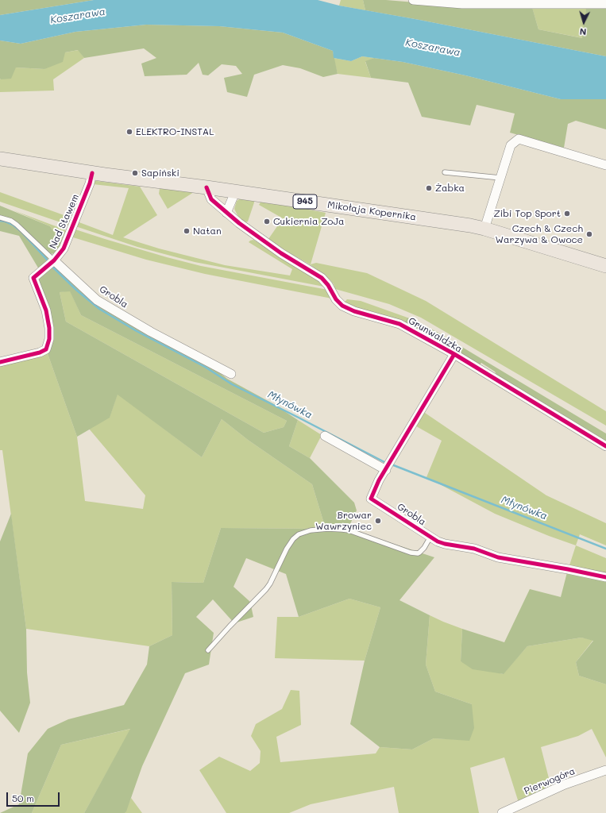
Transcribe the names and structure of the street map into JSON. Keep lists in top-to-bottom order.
{
  "streets": {
    "main road": ["945", "Mikołaja Kopernika"],
    "street": [
      "Nad Stawem",
      "Grobla",
      "Grunwaldzka",
      "Pierwogóra"
    ]
  },
  "crossings": [
    ["Mikołaja Kopernika", "Nad Stawem"],
    ["Mikołaja Kopernika", "Grunwaldzka"],
    ["Nad Stawem", "Grobla"],
    ["Grobla", "Grunwaldzka"]
  ],
  "water": ["Koszarawa", "Młynówka"],
  "places": [
    "ELEKTRO-INSTAL",
    "Sapiński",
    "Żabka",
    "Zibi Top Sport",
    "Cukiernia ZoJa",
    "Natan",
    "Czech & Czech Warzywa & Owoce",
    "Browar Wawrzyniec"
  ],
  "scale_bar": "50 m",
  "north": "bottom"
}
